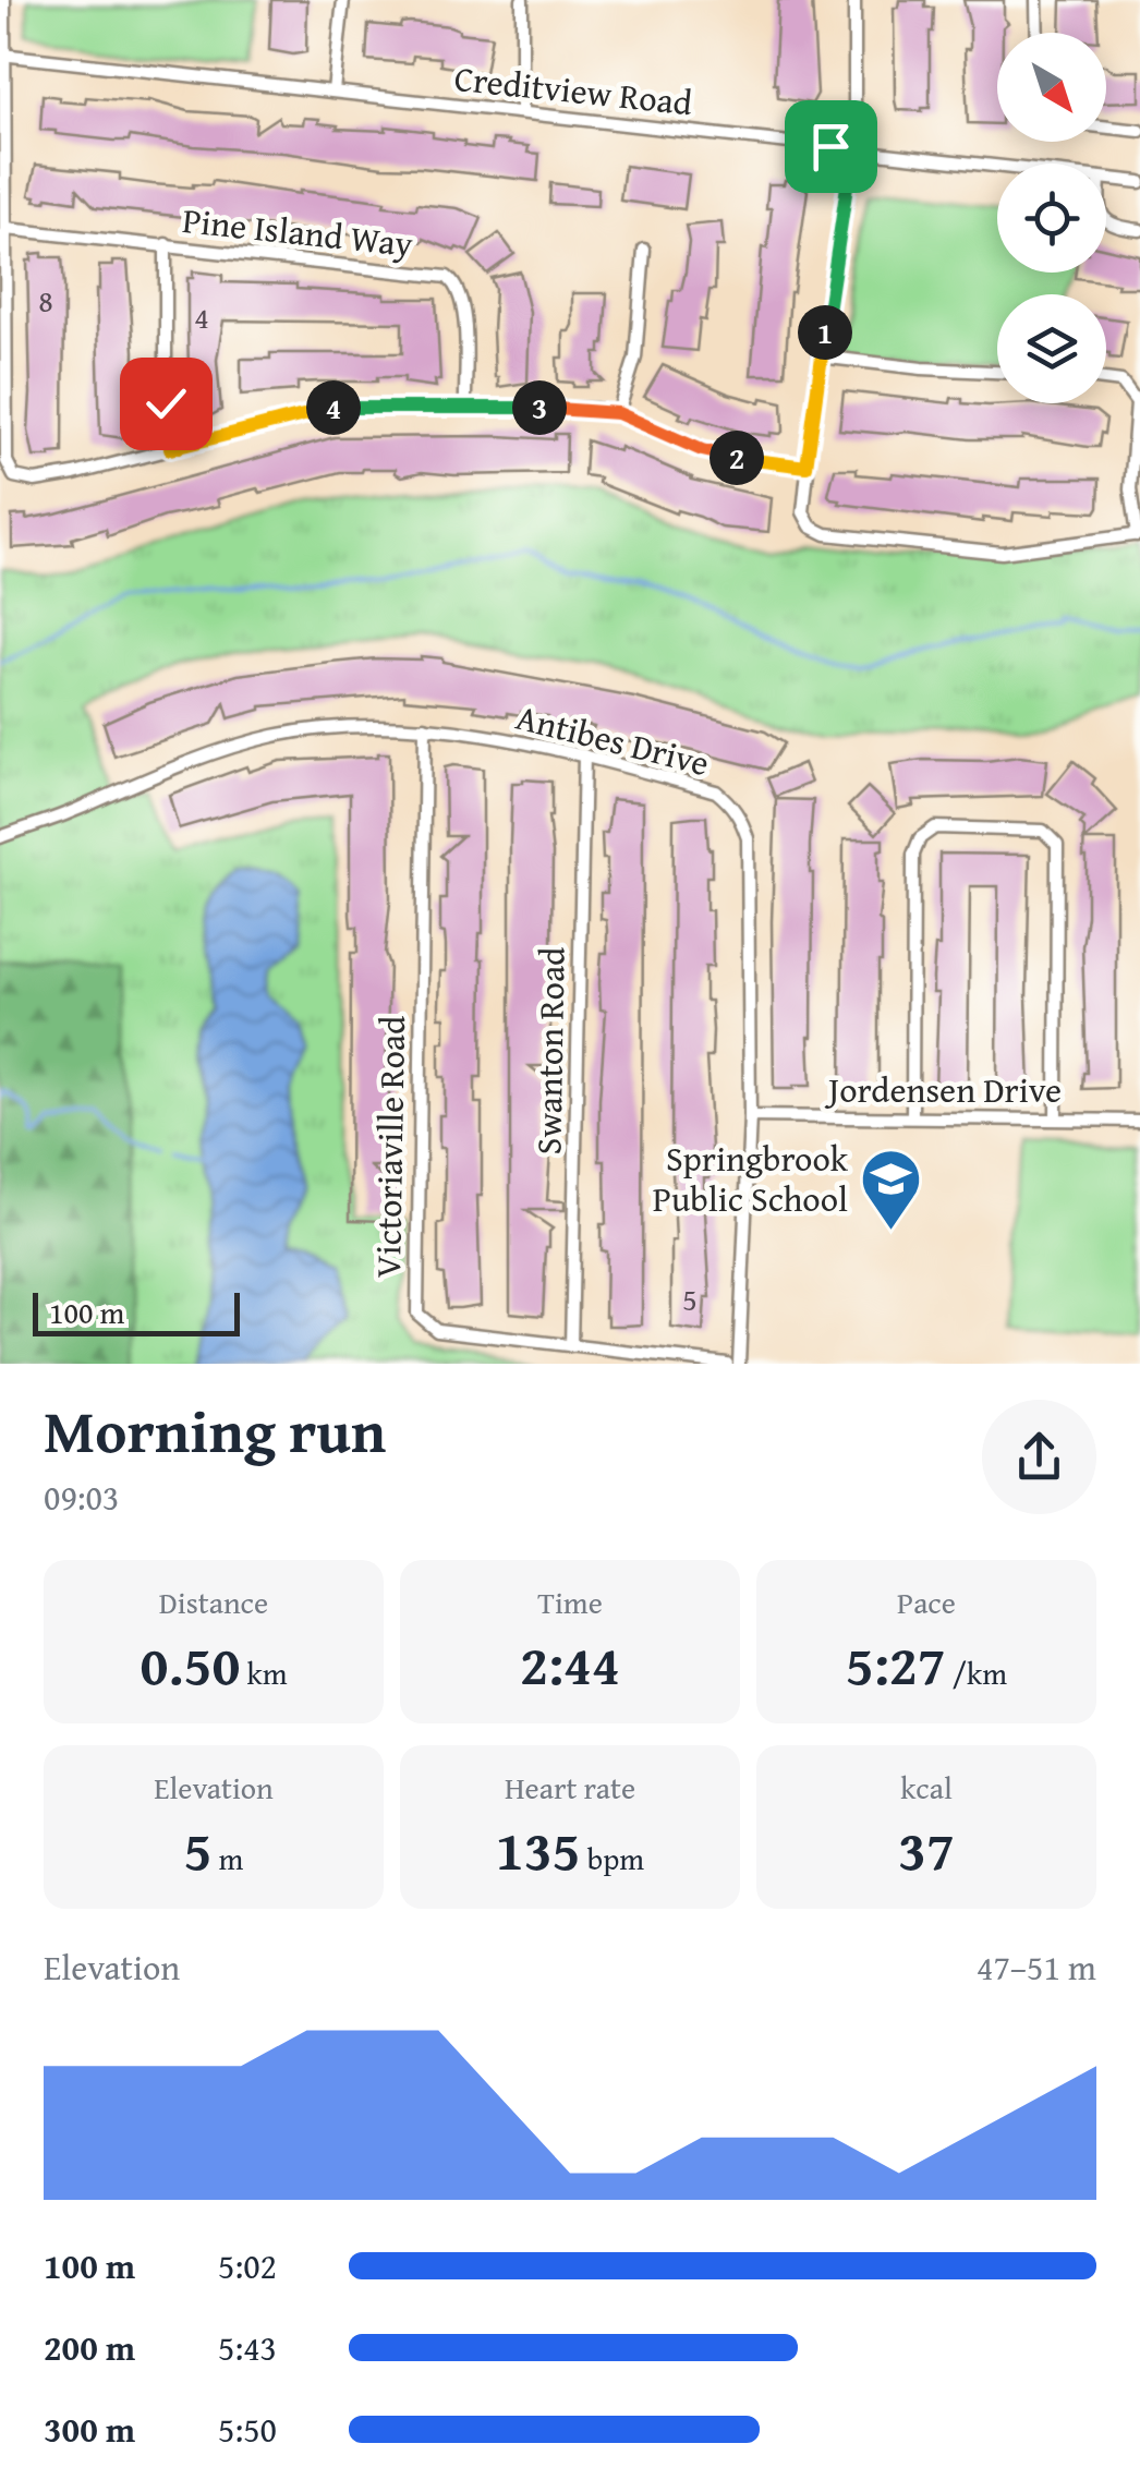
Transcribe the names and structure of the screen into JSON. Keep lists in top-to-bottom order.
{
  "streets": {
    "street": [
      "Creditview Road",
      "Pine Island Way",
      "Antibes Drive",
      "Swanton Road",
      "Jordensen Drive",
      "Victoriaville Road"
    ]
  },
  "crossings": [
    ["Antibes Drive", "Swanton Road"],
    ["Antibes Drive", "Jordensen Drive"],
    ["Antibes Drive", "Victoriaville Road"],
    ["Swanton Road", "Victoriaville Road"]
  ],
  "places": {
    "school or university": ["Springbrook Public School"]
  },
  "house_numbers": ["8", "4", "5"],
  "scale_bar": "100 m",
  "north": "bottom right",
  "page": {
    "pins": [
      "1",
      "3",
      "4",
      "2"
    ],
    "scale": "100 m",
    "heading": ["Morning run", "09:03"],
    "stats": [
      ["Distance", "0.50 km"],
      ["Time", "2:44"],
      ["Pace", "5:27 /km"],
      ["Elevation", "5 m"],
      ["Heart rate", "135 bpm"],
      ["kcal", "37"]
    ],
    "chart": ["Elevation", "47–51 m"],
    "list": [
      {
        "name": "100 m",
        "note": "5:02"
      },
      {
        "name": "200 m",
        "note": "5:43"
      },
      {
        "name": "300 m",
        "note": "5:50"
      }
    ]
  }
}
